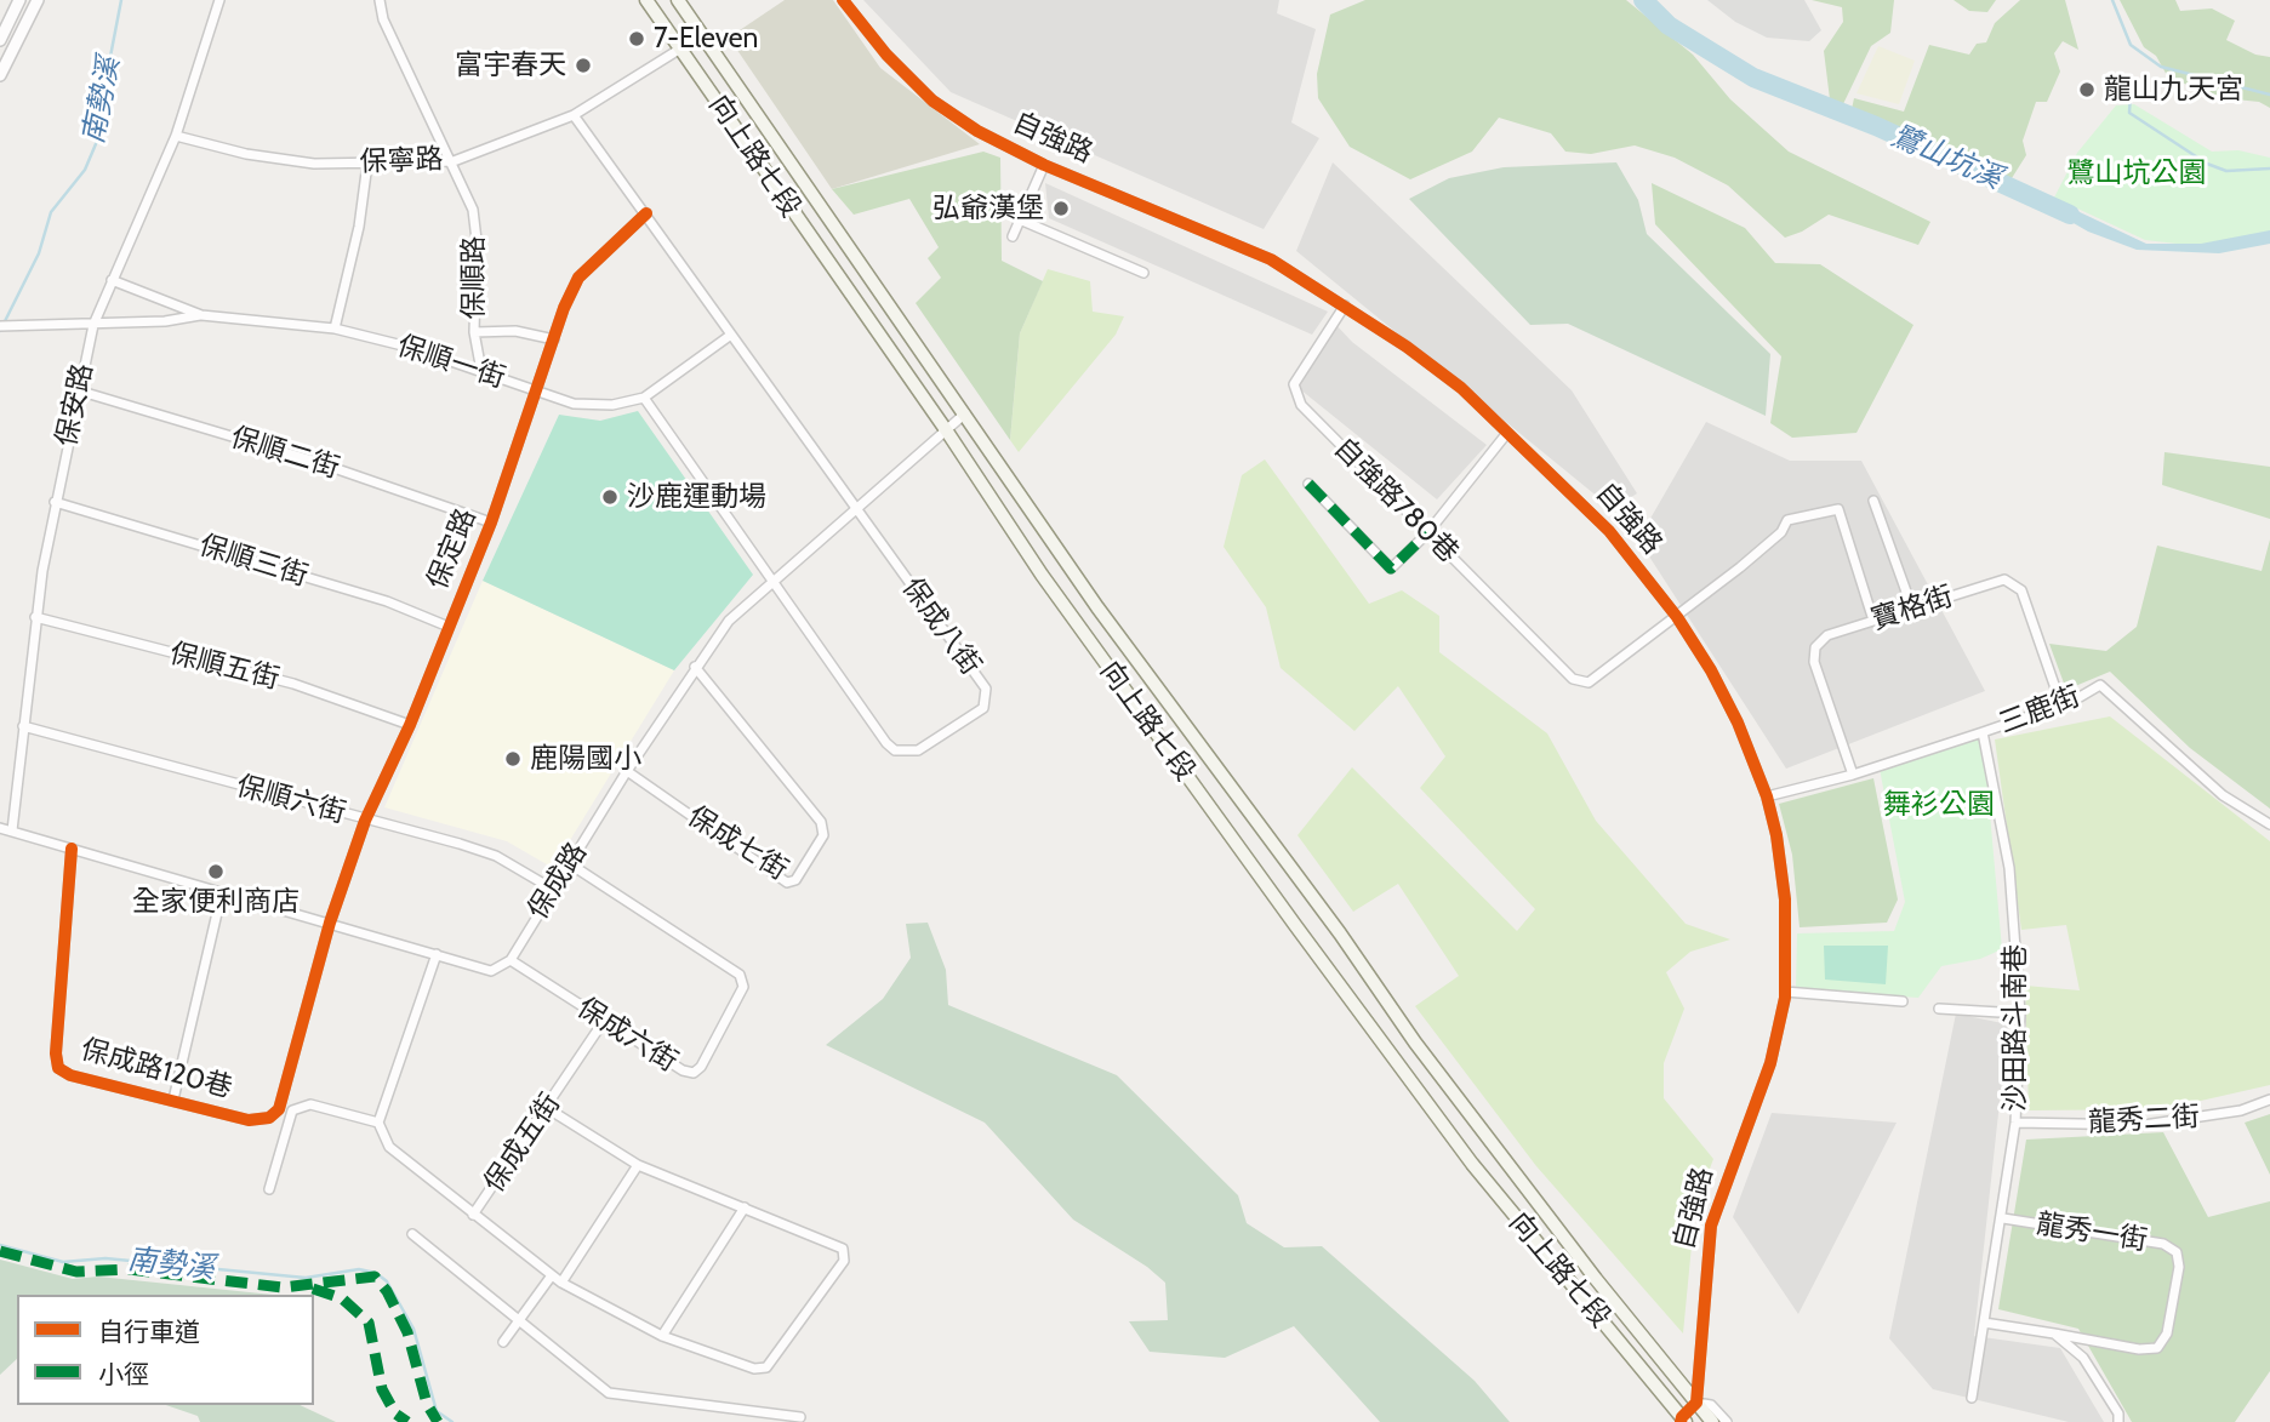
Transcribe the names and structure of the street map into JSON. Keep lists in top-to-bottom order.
{
  "streets": {
    "main road": ["向上路七段"],
    "street": [
      "自強路",
      "保寧路",
      "保順路",
      "保順一街",
      "保安路",
      "保順二街",
      "自強路780巷",
      "保定路",
      "保順三街",
      "寶格街",
      "保成八街",
      "保順五街",
      "三鹿街",
      "保順六街",
      "保成七街",
      "保成路",
      "沙田路斗南巷",
      "保成六街",
      "保成路120巷",
      "龍秀二街",
      "保成五街",
      "龍秀一街"
    ]
  },
  "crossings": [
    ["自強路", "向上路七段"],
    ["自強路", "自強路780巷"],
    ["自強路", "三鹿街"],
    ["向上路七段", "保寧路"],
    ["向上路七段", "保成路"],
    ["保寧路", "保順路"],
    ["保寧路", "保安路"],
    ["保寧路", "保成八街"],
    ["保順路", "保順一街"],
    ["保順一街", "保安路"],
    ["保順一街", "保定路"],
    ["保順一街", "保成八街"],
    ["保安路", "保順二街"],
    ["保安路", "保順三街"],
    ["保安路", "保順五街"],
    ["保安路", "保順六街"],
    ["保順二街", "保定路"],
    ["保定路", "保順三街"],
    ["保定路", "保成八街"],
    ["保定路", "保順五街"],
    ["保定路", "保順六街"],
    ["保定路", "保成路120巷"],
    ["寶格街", "三鹿街"],
    ["保成八街", "保成路"],
    ["三鹿街", "沙田路斗南巷"],
    ["保順六街", "保成路"],
    ["保成七街", "保成路"],
    ["保成路", "保成六街"],
    ["沙田路斗南巷", "龍秀二街"],
    ["沙田路斗南巷", "龍秀一街"],
    ["保成六街", "保成五街"]
  ],
  "water": ["南勢溪", "鷺山坑溪"],
  "parks": ["鷺山坑公園", "舞衫公園"],
  "places": [
    "7-Eleven",
    "富宇春天",
    "龍山九天宮",
    "弘爺漢堡",
    "沙鹿運動場",
    "鹿陽國小",
    "全家便利商店"
  ],
  "legend": ["自行車道", "小徑"]
}
